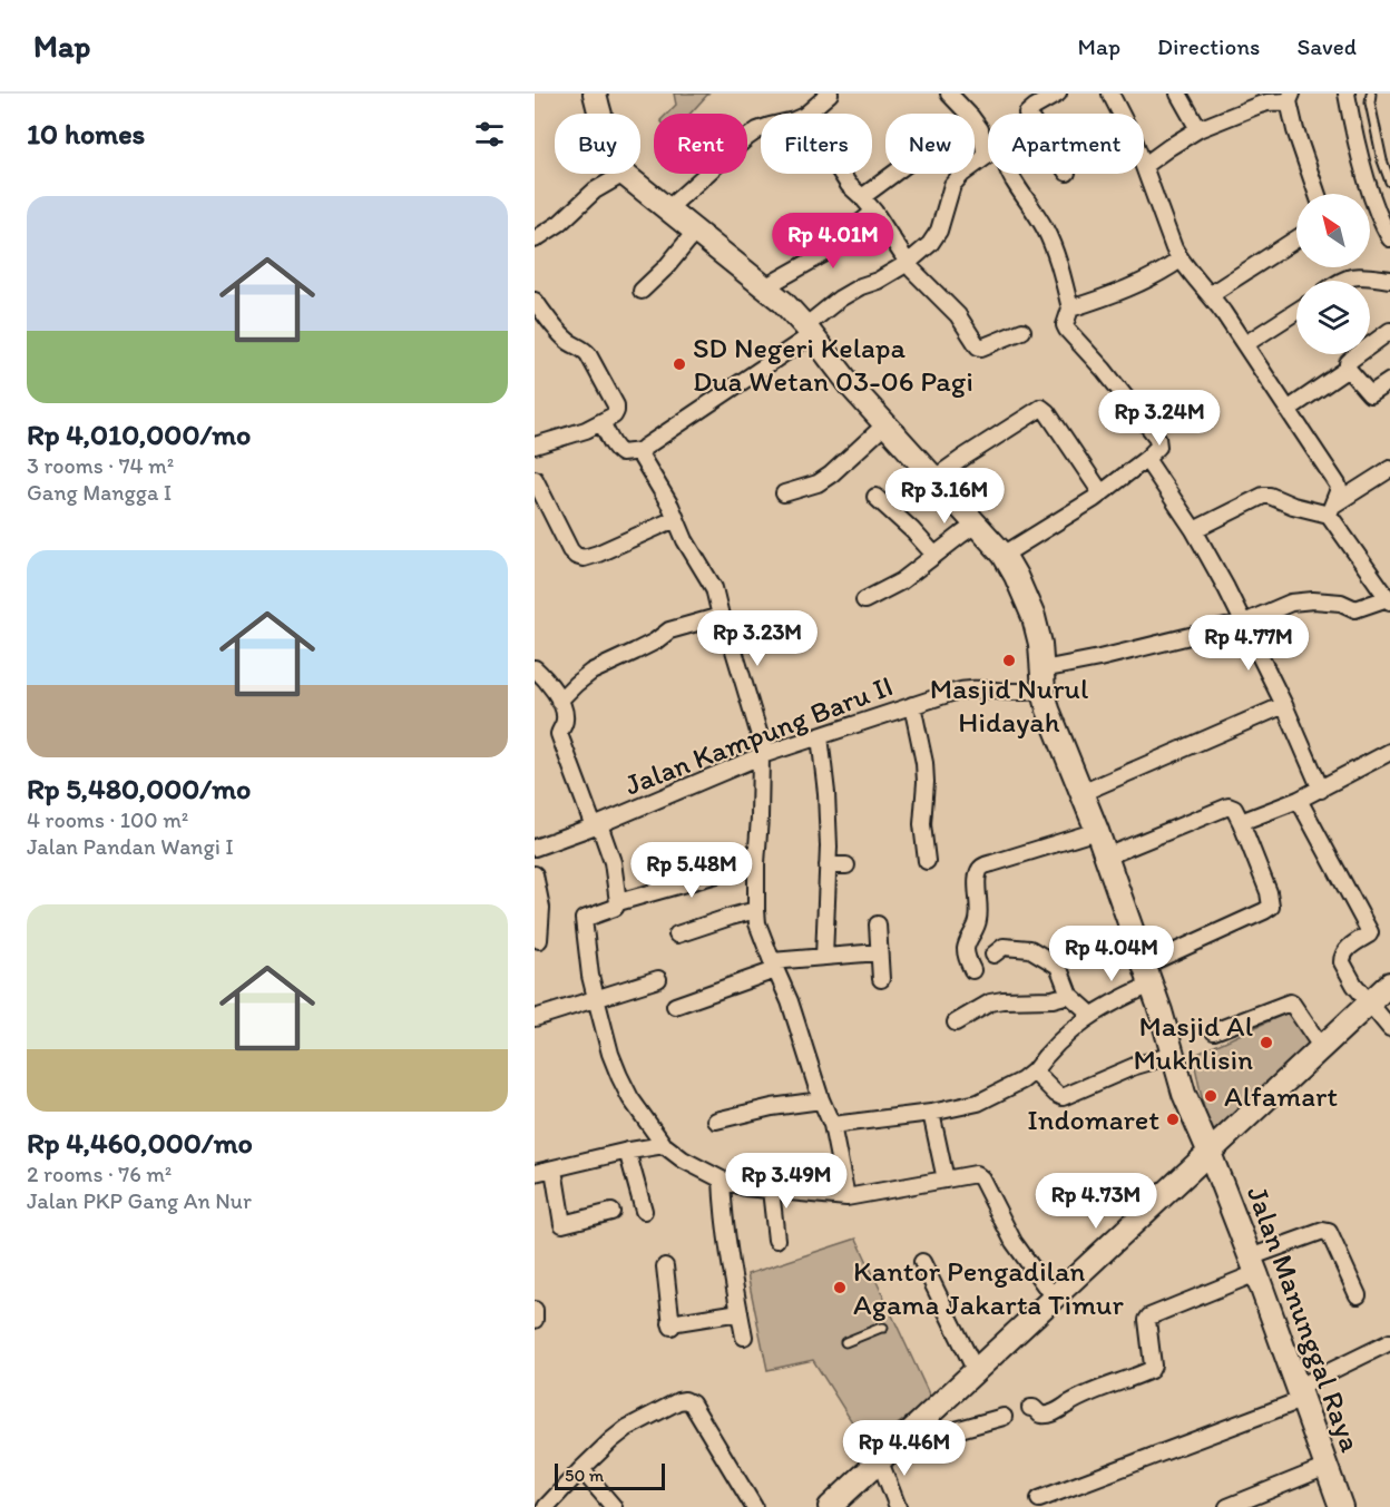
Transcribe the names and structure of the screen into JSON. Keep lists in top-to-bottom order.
{
  "streets": {
    "street": ["Jalan Kampung Baru II", "Jalan Manunggal Raya"]
  },
  "crossings": [
    ["Jalan Kampung Baru II", "Jalan Manunggal Raya"]
  ],
  "places": [
    "SD Negeri Kelapa Dua Wetan 03-06 Pagi",
    "Masjid Nurul Hidayah",
    "Masjid Al Mukhlisin",
    "Alfamart",
    "Indomaret",
    "Kantor Pengadilan Agama Jakarta Timur"
  ],
  "scale_bar": "50 m",
  "north": "top left",
  "page": {
    "header": "Map",
    "nav": ["Map", "Directions", "Saved"],
    "heading": "10 homes",
    "chip": [
      "Buy",
      "Rent",
      "Filters",
      "New",
      "Apartment"
    ],
    "list": [
      {
        "name": "Rp 4,010,000/mo",
        "note": "3 rooms · 74 m² · Gang Mangga I"
      },
      {
        "name": "Rp 5,480,000/mo",
        "note": "4 rooms · 100 m² · Jalan Pandan Wangi I"
      },
      {
        "name": "Rp 4,460,000/mo",
        "note": "2 rooms · 76 m² · Jalan PKP Gang An Nur"
      }
    ],
    "price": [
      "Rp 4.01M",
      "Rp 3.24M",
      "Rp 3.16M",
      "Rp 3.23M",
      "Rp 4.77M",
      "Rp 5.48M",
      "Rp 4.04M",
      "Rp 3.49M",
      "Rp 4.73M",
      "Rp 4.46M"
    ],
    "scale": "50 m"
  }
}
